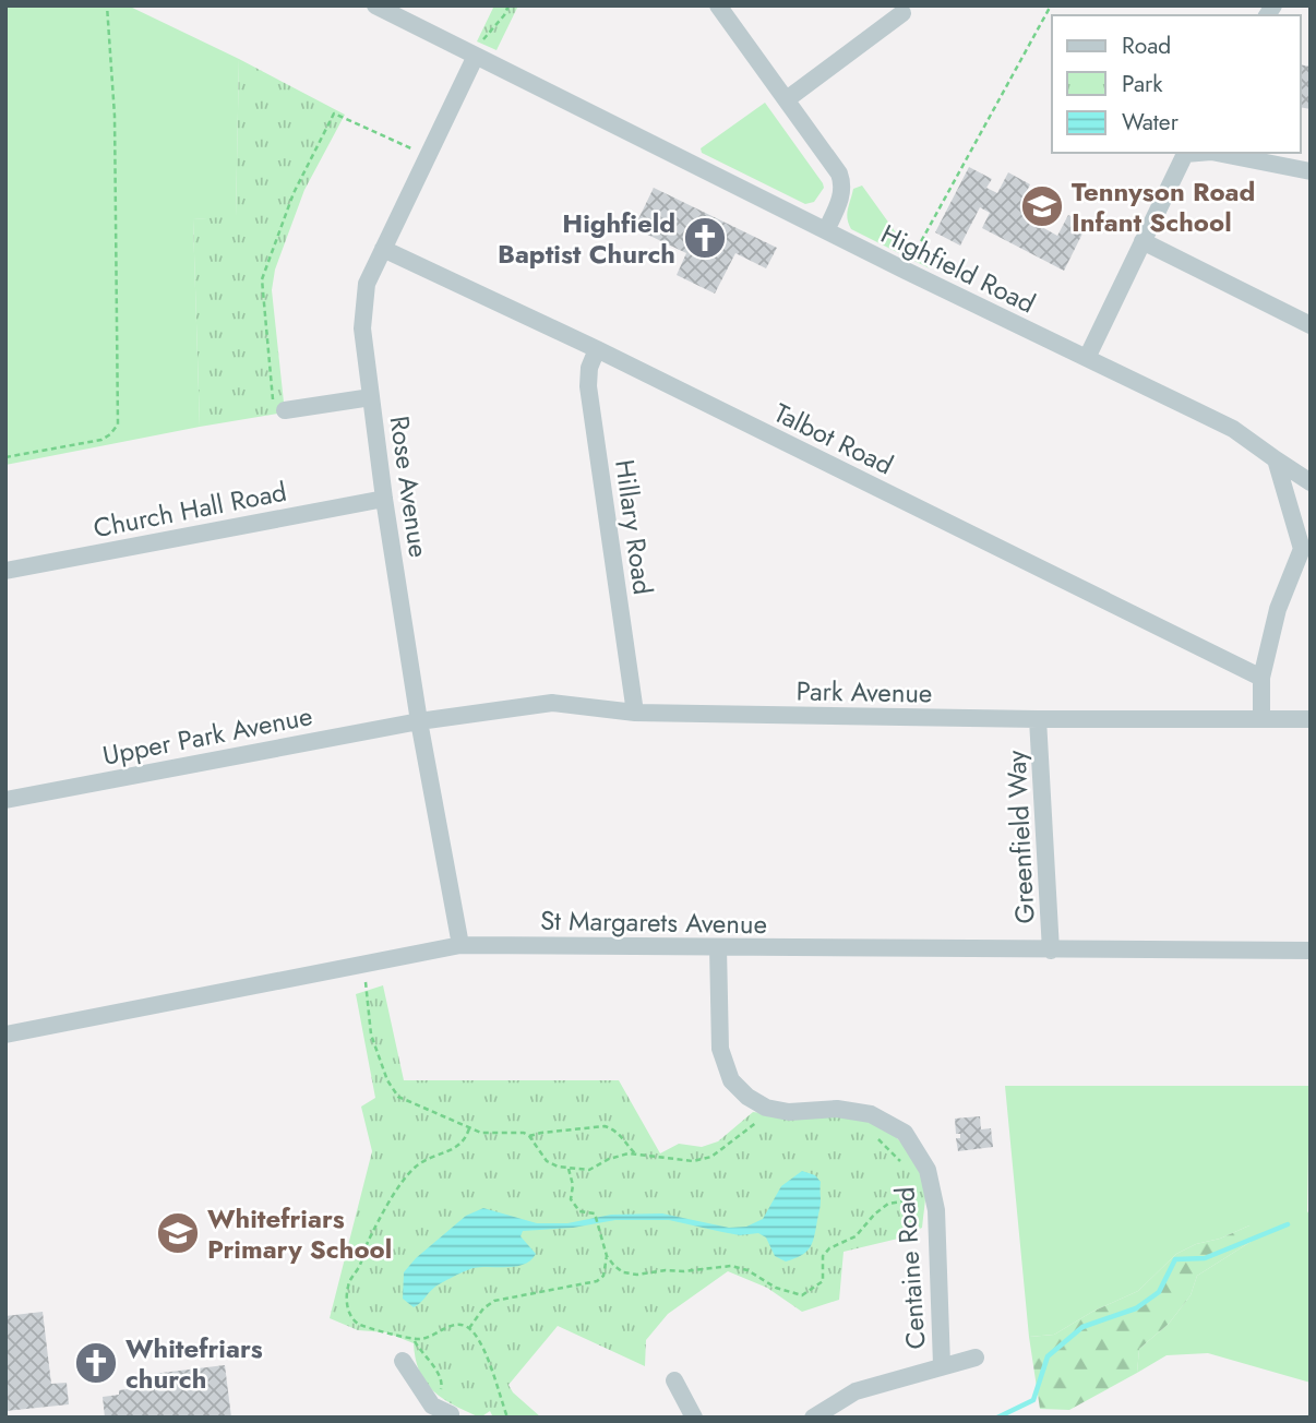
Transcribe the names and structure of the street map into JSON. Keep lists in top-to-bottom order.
{
  "streets": {
    "street": [
      "Highfield Road",
      "Talbot Road",
      "Rose Avenue",
      "Church Hall Road",
      "Hillary Road",
      "Park Avenue",
      "Upper Park Avenue",
      "Greenfield Way",
      "St Margarets Avenue",
      "Centaine Road"
    ]
  },
  "crossings": [
    ["Highfield Road", "Rose Avenue"],
    ["Talbot Road", "Rose Avenue"],
    ["Talbot Road", "Hillary Road"],
    ["Rose Avenue", "Church Hall Road"],
    ["Rose Avenue", "Park Avenue"],
    ["Rose Avenue", "Upper Park Avenue"],
    ["Rose Avenue", "St Margarets Avenue"],
    ["Hillary Road", "Park Avenue"],
    ["Park Avenue", "Upper Park Avenue"],
    ["Park Avenue", "Greenfield Way"],
    ["Greenfield Way", "St Margarets Avenue"]
  ],
  "places": {
    "school or university": ["Tennyson Road Infant School", "Whitefriars Primary School"],
    "church": ["Highfield Baptist Church", "Whitefriars church"]
  },
  "legend": ["Road", "Park", "Water"]
}
